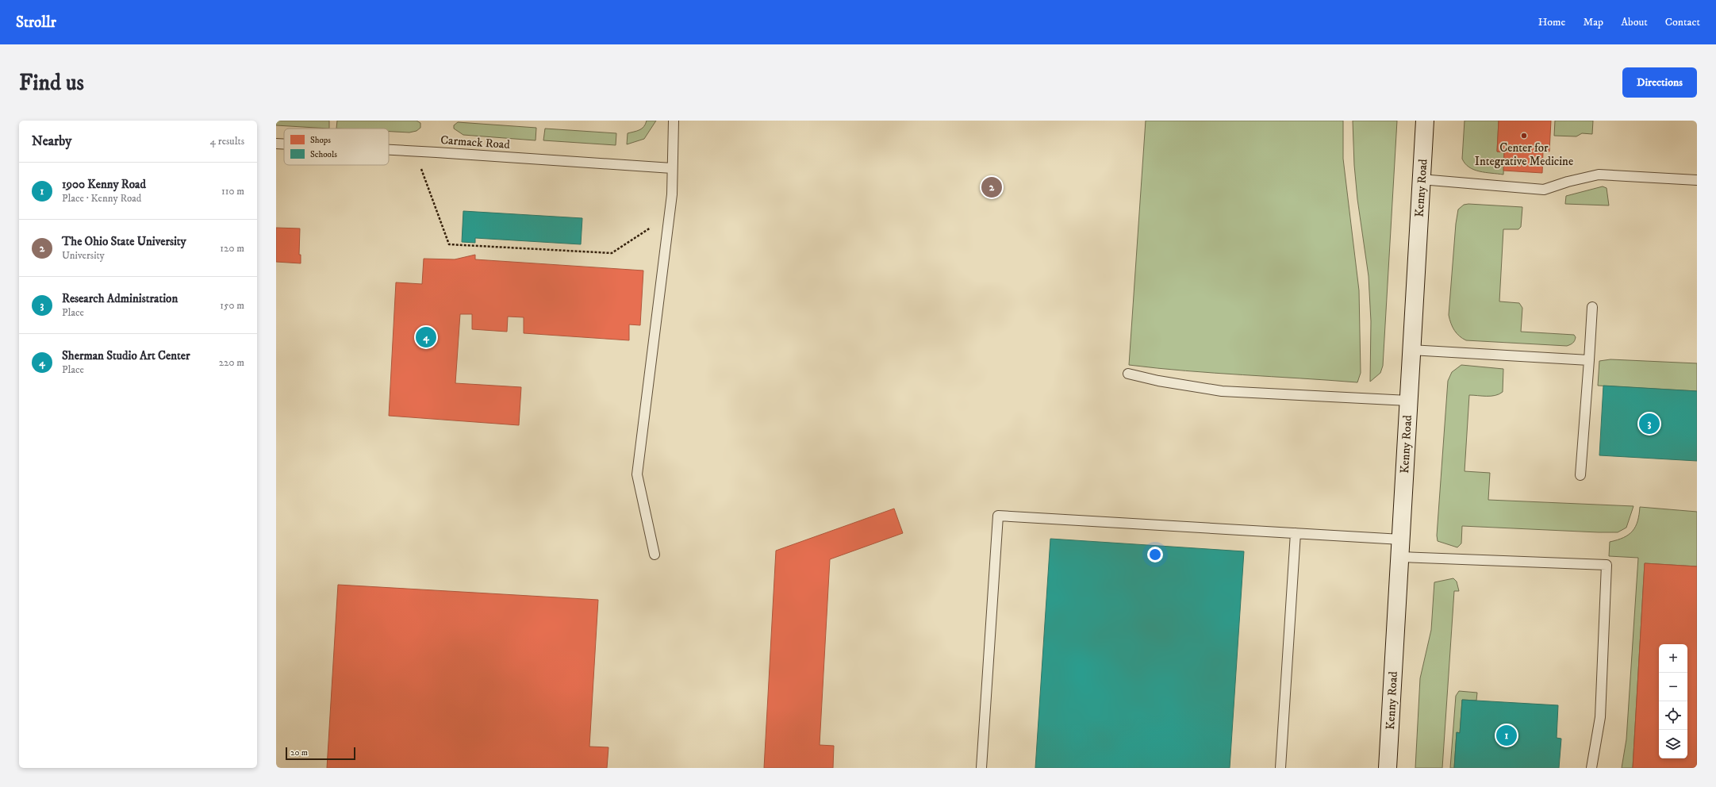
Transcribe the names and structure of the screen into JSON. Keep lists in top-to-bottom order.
{
  "streets": {
    "street": ["Kenny Road"],
    "lane": ["Carmack Road"]
  },
  "places": ["Center for Integrative Medicine"],
  "legend": ["Shops", "Schools"],
  "scale_bar": "20 m",
  "page": {
    "header": "Strollr",
    "nav": [
      "Home",
      "Map",
      "About",
      "Contact"
    ],
    "buttons": "Directions",
    "title": "Find us",
    "heading": ["Nearby", "4 results"],
    "list": [
      {
        "mark": "1",
        "name": "1900 Kenny Road",
        "note": "Place · Kenny Road",
        "value": "110 m"
      },
      {
        "mark": "2",
        "name": "The Ohio State University",
        "note": "University",
        "value": "120 m"
      },
      {
        "mark": "3",
        "name": "Research Administration",
        "note": "Place",
        "value": "150 m"
      },
      {
        "mark": "4",
        "name": "Sherman Studio Art Center",
        "note": "Place",
        "value": "220 m"
      }
    ],
    "pins": [
      "2",
      "4",
      "3",
      "1"
    ],
    "map_buttons": ["+", "−"],
    "scale": "20 m"
  }
}
